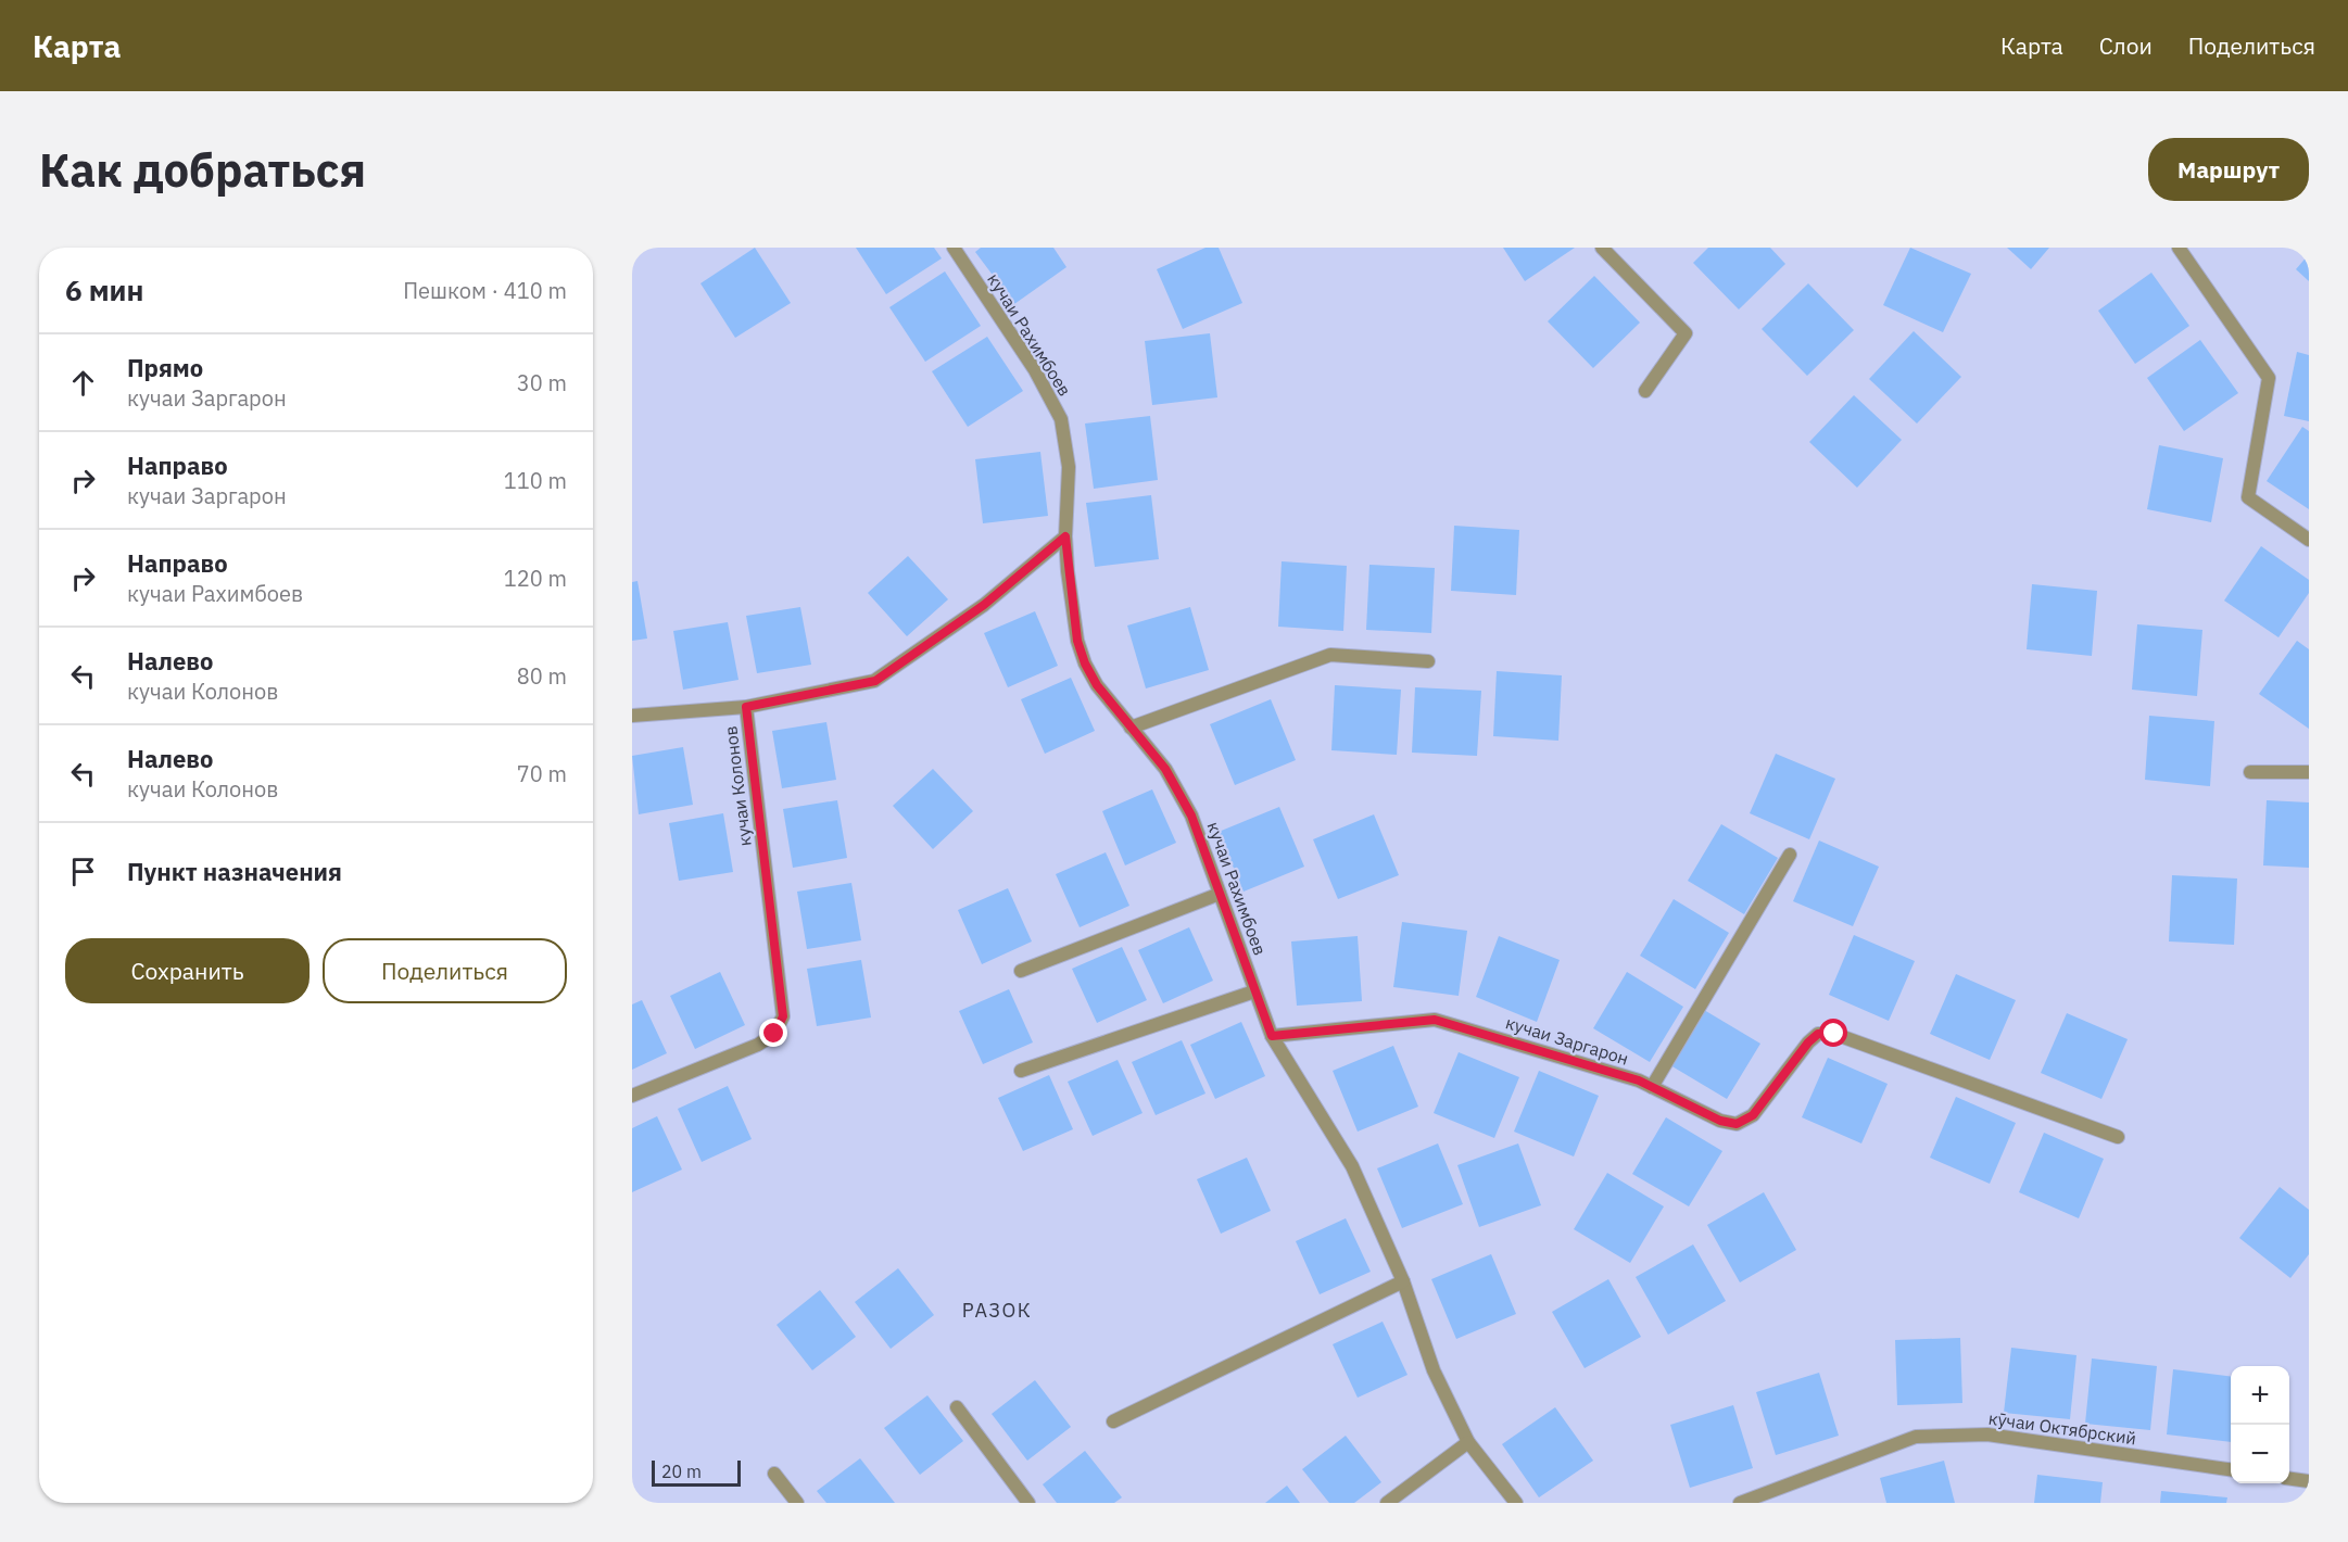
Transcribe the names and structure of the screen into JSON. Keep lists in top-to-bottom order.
{
  "streets": {
    "street": [
      "кучаи Рахимбоев",
      "кучаи Колонов",
      "кучаи Заргарон",
      "кӯчаи Октябрский"
    ]
  },
  "crossings": [
    ["кучаи Рахимбоев", "кучаи Колонов"],
    ["кучаи Рахимбоев", "кучаи Заргарон"]
  ],
  "districts": ["РАЗОК"],
  "scale_bar": "20 m",
  "page": {
    "header": "Карта",
    "nav": ["Карта", "Слои", "Поделиться"],
    "buttons": [
      "Маршрут",
      ["Сохранить", "Поделиться"]
    ],
    "title": "Как добраться",
    "heading": ["6 мин", "Пешком · 410 m"],
    "list": [
      ["Прямо", "кучаи Заргарон", "30 m"],
      ["Направо", "кучаи Заргарон", "110 m"],
      ["Направо", "кучаи Рахимбоев", "120 m"],
      ["Налево", "кучаи Колонов", "80 m"],
      ["Налево", "кучаи Колонов", "70 m"],
      "Пункт назначения"
    ],
    "map_buttons": ["+", "−"],
    "scale": "20 m"
  }
}
